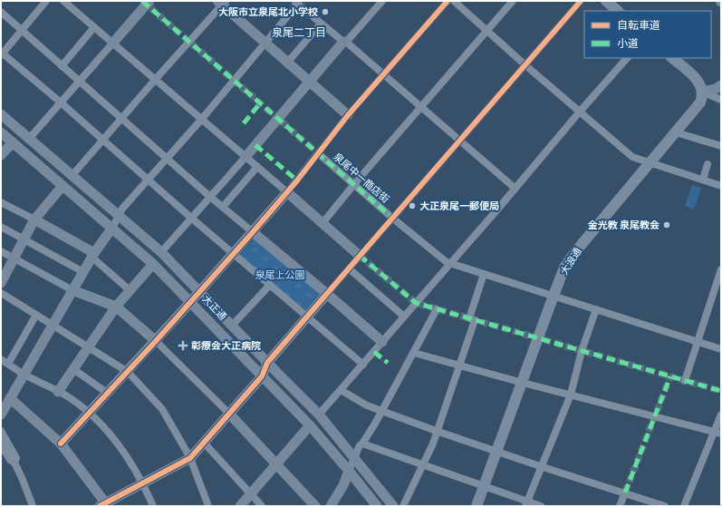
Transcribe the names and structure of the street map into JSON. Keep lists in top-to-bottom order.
{
  "streets": {
    "main road": ["大浪通"],
    "street": ["泉尾中一商店街", "大正通"]
  },
  "crossings": [
    ["泉尾中一商店街", "大浪通"]
  ],
  "districts": ["泉尾二丁目"],
  "parks": ["泉尾上公園"],
  "places": {
    "other": ["大阪市立泉尾北小学校", "大正泉尾一郵便局", "金光教 泉尾教会"],
    "health": ["彰療会大正病院"]
  },
  "legend": ["自転車道", "小道"]
}
